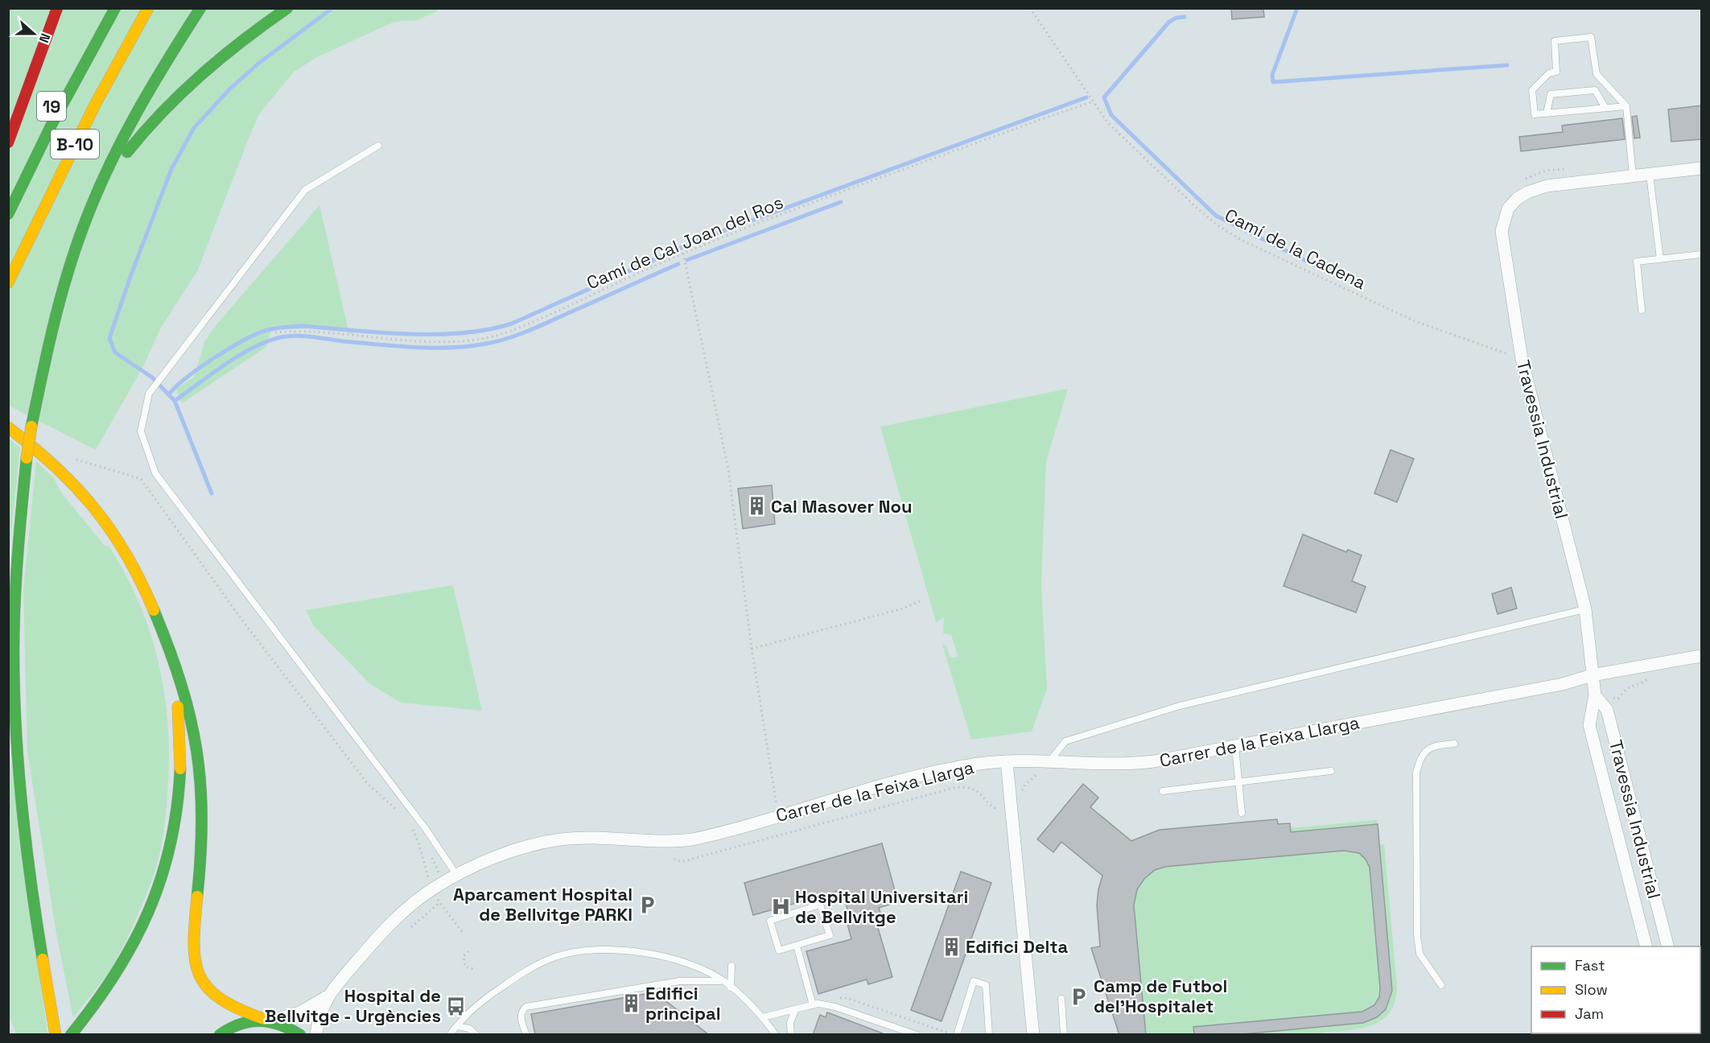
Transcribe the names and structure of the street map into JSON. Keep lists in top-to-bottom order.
{
  "streets": {
    "main road": ["19", "B-10"],
    "street": ["Travessia Industrial", "Carrer de la Feixa Llarga"],
    "path": ["Camí de Cal Joan del Ros", "Camí de la Cadena"]
  },
  "crossings": [
    ["Camí de Cal Joan del Ros", "Camí de la Cadena"],
    ["Camí de la Cadena", "Travessia Industrial"],
    ["Travessia Industrial", "Carrer de la Feixa Llarga"]
  ],
  "places": {
    "building": ["Cal Masover Nou", "Edifici Delta", "Edifici principal"],
    "parking": ["Aparcament Hospital de Bellvitge PARKI", "Camp de Futbol del'Hospitalet"],
    "hospital": ["Hospital Universitari de Bellvitge"],
    "bus stop": ["Hospital de Bellvitge - Urgències"]
  },
  "legend": ["Fast", "Slow", "Jam"],
  "north": "right"
}
